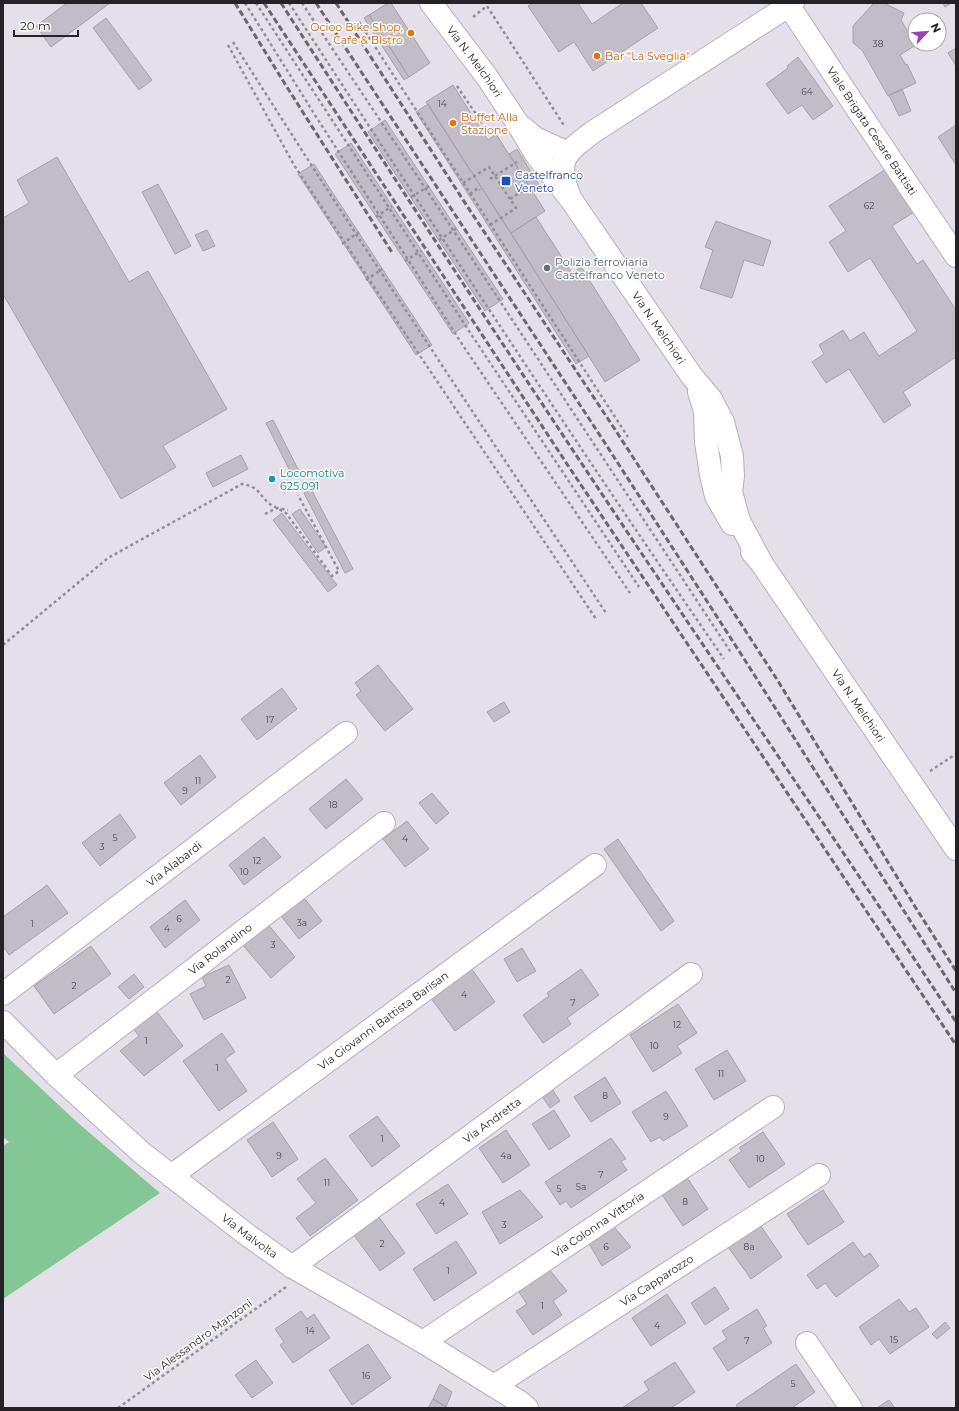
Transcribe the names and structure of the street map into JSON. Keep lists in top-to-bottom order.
{
  "streets": {
    "street": [
      "Via N. Melchiori",
      "Viale Brigata Cesare Battisti",
      "Via Alabardi",
      "Via Rolandino",
      "Via Giovanni Battista Barisan",
      "Via Andretta",
      "Via Colonna Vittoria",
      "Via Malvolta",
      "Via Capparozzo"
    ],
    "path": ["Via Alessandro Manzoni"]
  },
  "crossings": [
    ["Via N. Melchiori", "Viale Brigata Cesare Battisti"],
    ["Via Rolandino", "Via Malvolta"],
    ["Via Giovanni Battista Barisan", "Via Malvolta"],
    ["Via Andretta", "Via Malvolta"],
    ["Via Andretta", "Via Alessandro Manzoni"],
    ["Via Colonna Vittoria", "Via Malvolta"],
    ["Via Malvolta", "Via Capparozzo"],
    ["Via Malvolta", "Via Alessandro Manzoni"]
  ],
  "places": {
    "other": [
      "Ocioo Bike Shop, Cafe & Bistro",
      "Bar \"La Sveglia\"",
      "Buffet Alla Stazione",
      "Polizia ferroviaria Castelfranco Veneto",
      "Locomotiva 625.091"
    ],
    "transit": ["Castelfranco Veneto"]
  },
  "house_numbers": [
    "38",
    "64",
    "14",
    "62",
    "17",
    "11",
    "9",
    "18",
    "5",
    "4",
    "3",
    "12",
    "10",
    "6",
    "3a",
    "1",
    "4",
    "3",
    "2",
    "2",
    "4",
    "7",
    "12",
    "1",
    "10",
    "1",
    "11",
    "8",
    "9",
    "1",
    "9",
    "4a",
    "10",
    "7",
    "11",
    "5a",
    "5",
    "8",
    "4",
    "3",
    "2",
    "6",
    "8a",
    "1",
    "1",
    "4",
    "14",
    "15",
    "7",
    "16",
    "5"
  ],
  "scale_bar": "20 m",
  "north": "top right"
}
